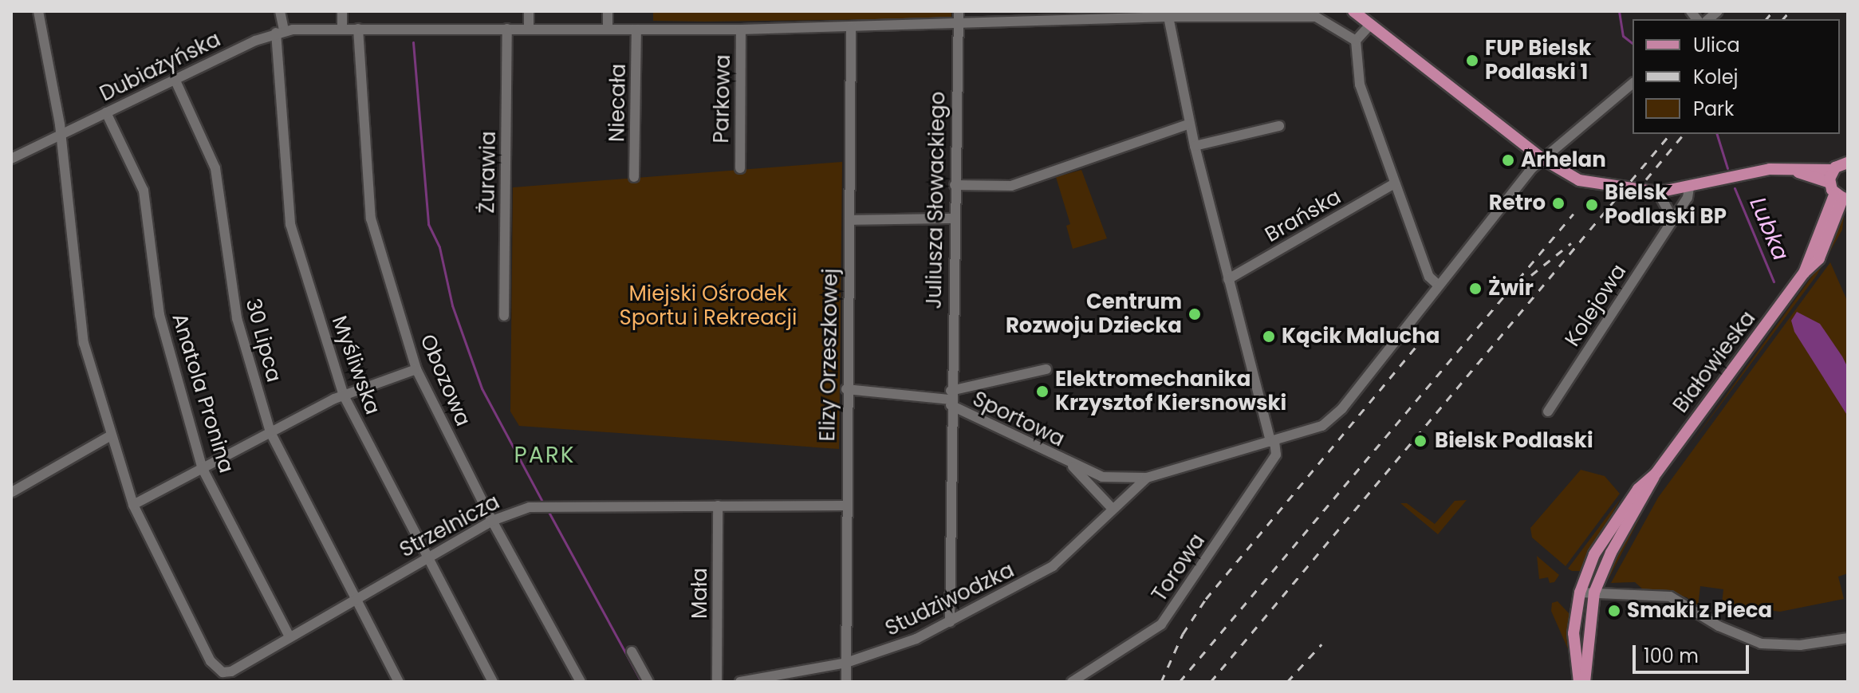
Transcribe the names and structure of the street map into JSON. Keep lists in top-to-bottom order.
{
  "streets": {
    "main road": ["Białowieska"],
    "street": [
      "Dubiażyńska",
      "Parkowa",
      "Niecała",
      "Żurawia",
      "Juliusza Słowackiego",
      "Brańska",
      "Kolejowa",
      "30 Lipca",
      "Elizy Orzeszkowej",
      "Myśliwska",
      "Obozowa",
      "Anatola Pronina",
      "Sportowa",
      "Strzelnicza",
      "Torowa",
      "Mała",
      "Studziwodzka"
    ]
  },
  "crossings": [
    ["Dubiażyńska", "Parkowa"],
    ["Dubiażyńska", "Niecała"],
    ["Dubiażyńska", "Żurawia"],
    ["Dubiażyńska", "Juliusza Słowackiego"],
    ["Dubiażyńska", "30 Lipca"],
    ["Dubiażyńska", "Elizy Orzeszkowej"],
    ["Dubiażyńska", "Myśliwska"],
    ["Dubiażyńska", "Obozowa"],
    ["Dubiażyńska", "Anatola Pronina"],
    ["Juliusza Słowackiego", "Sportowa"],
    ["Juliusza Słowackiego", "Studziwodzka"],
    ["30 Lipca", "Strzelnicza"],
    ["Elizy Orzeszkowej", "Sportowa"],
    ["Elizy Orzeszkowej", "Strzelnicza"],
    ["Elizy Orzeszkowej", "Studziwodzka"],
    ["Myśliwska", "Strzelnicza"],
    ["Obozowa", "Strzelnicza"],
    ["Anatola Pronina", "Strzelnicza"],
    ["Sportowa", "Torowa"],
    ["Sportowa", "Studziwodzka"],
    ["Strzelnicza", "Mała"]
  ],
  "districts": ["PARK"],
  "water": ["Lubka"],
  "parks": ["Miejski Ośrodek Sportu i Rekreacji"],
  "places": [
    "FUP Bielsk Podlaski 1",
    "Arhelan",
    "Retro",
    "Bielsk Podlaski BP",
    "Żwir",
    "Centrum Rozwoju Dziecka",
    "Kącik Malucha",
    "Elektromechanika Krzysztof Kiersnowski",
    "Bielsk Podlaski",
    "Smaki z Pieca"
  ],
  "legend": ["Ulica", "Kolej", "Park"],
  "scale_bar": "100 m"
}
